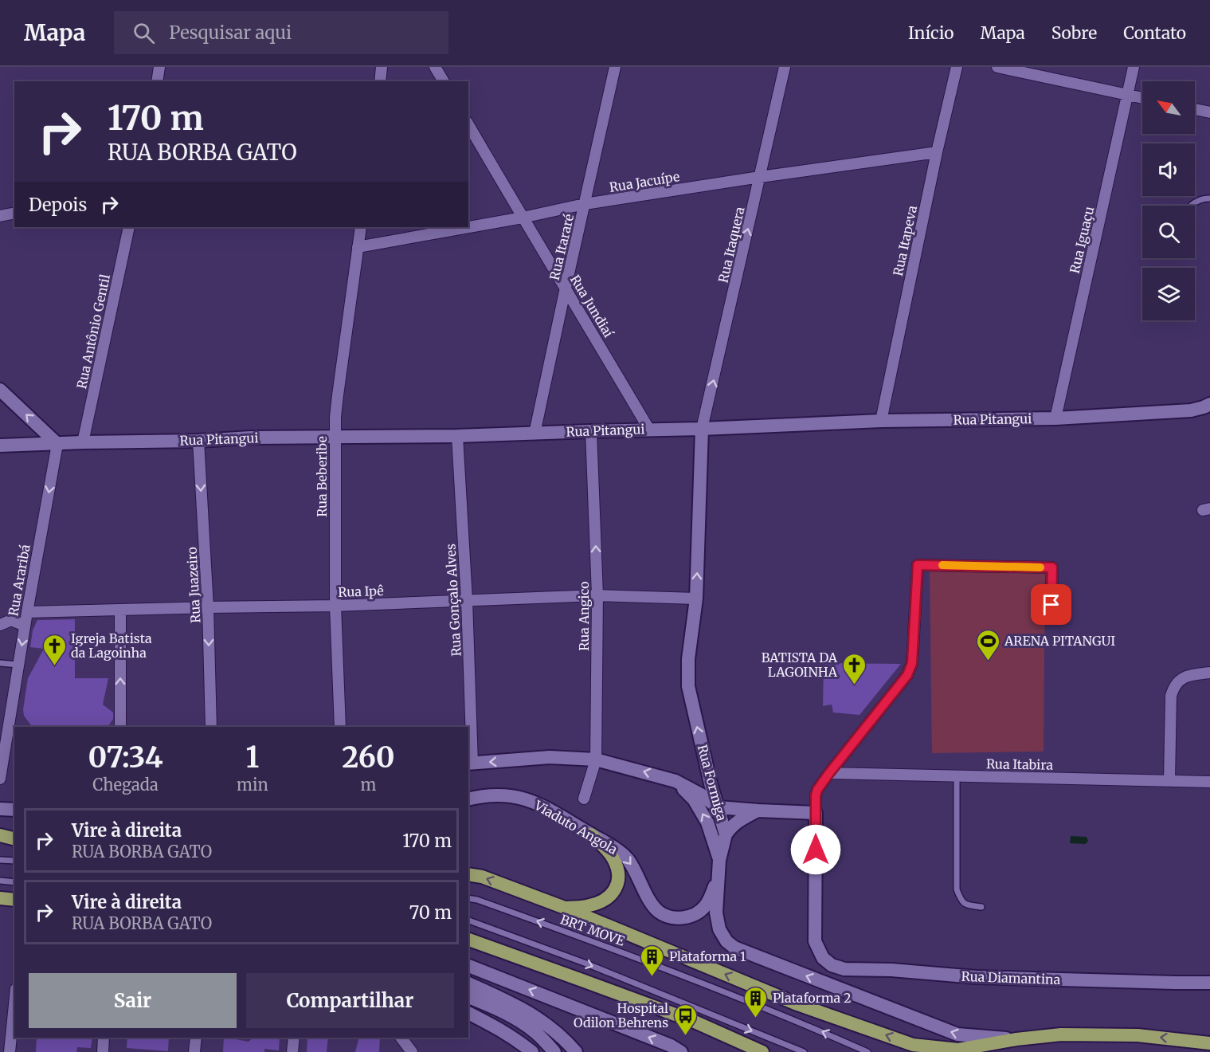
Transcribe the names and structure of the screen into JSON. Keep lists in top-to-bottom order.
{
  "streets": {
    "street": [
      "Rua Jacuípe",
      "Rua Iguaçu",
      "Rua Itapeva",
      "Rua Itaquera",
      "Rua Itararé",
      "Rua Jundiaí",
      "Rua Antônio Gentil",
      "Rua Pitangui",
      "Rua Beberibe",
      "Rua Araribá",
      "Rua Juazeiro",
      "Rua Ipê",
      "Rua Gonçalo Alves",
      "Rua Angico",
      "Rua Itabira",
      "Rua Formiga",
      "Viaduto Angola",
      "Rua Diamantina"
    ],
    "lane": ["BRT MOVE"]
  },
  "crossings": [
    ["Rua Jacuípe", "Rua Itapeva"],
    ["Rua Jacuípe", "Rua Itaquera"],
    ["Rua Jacuípe", "Rua Itararé"],
    ["Rua Jacuípe", "Rua Jundiaí"],
    ["Rua Jacuípe", "Rua Beberibe"],
    ["Rua Iguaçu", "Rua Pitangui"],
    ["Rua Itapeva", "Rua Pitangui"],
    ["Rua Itaquera", "Rua Pitangui"],
    ["Rua Itaquera", "Rua Formiga"],
    ["Rua Itararé", "Rua Jundiaí"],
    ["Rua Itararé", "Rua Pitangui"],
    ["Rua Jundiaí", "Rua Pitangui"],
    ["Rua Antônio Gentil", "Rua Pitangui"],
    ["Rua Pitangui", "Rua Beberibe"],
    ["Rua Pitangui", "Rua Araribá"],
    ["Rua Pitangui", "Rua Juazeiro"],
    ["Rua Pitangui", "Rua Gonçalo Alves"],
    ["Rua Pitangui", "Rua Angico"],
    ["Rua Pitangui", "Rua Formiga"],
    ["Rua Beberibe", "Rua Ipê"],
    ["Rua Araribá", "Rua Ipê"],
    ["Rua Juazeiro", "Rua Ipê"],
    ["Rua Ipê", "Rua Gonçalo Alves"],
    ["Rua Ipê", "Rua Angico"],
    ["Rua Ipê", "Rua Formiga"],
    ["Rua Formiga", "Viaduto Angola"]
  ],
  "one_way": [
    "Rua Itaquera",
    "Rua Araribá",
    "Rua Angico",
    "Rua Formiga"
  ],
  "places": {
    "sports": ["ARENA PITANGUI"],
    "church": ["Igreja Batista da Lagoinha", "BATISTA DA LAGOINHA"],
    "building": ["Plataforma 1", "Plataforma 2"],
    "bus stop": ["Hospital Odilon Behrens"]
  },
  "north": "top left",
  "page": {
    "header": "Mapa",
    "search": "Pesquisar aqui",
    "nav": [
      "Início",
      "Mapa",
      "Sobre",
      "Contato"
    ],
    "turn": ["170 m", "RUA BORBA GATO"],
    "then": "Depois",
    "eta": [
      "07:34",
      "Chegada",
      "1",
      "min",
      "260",
      "m"
    ],
    "list": [
      {
        "name": "Vire à direita",
        "note": "RUA BORBA GATO",
        "value": "170 m"
      },
      {
        "name": "Vire à direita",
        "note": "RUA BORBA GATO",
        "value": "70 m"
      }
    ],
    "buttons": ["Sair", "Compartilhar"]
  }
}
